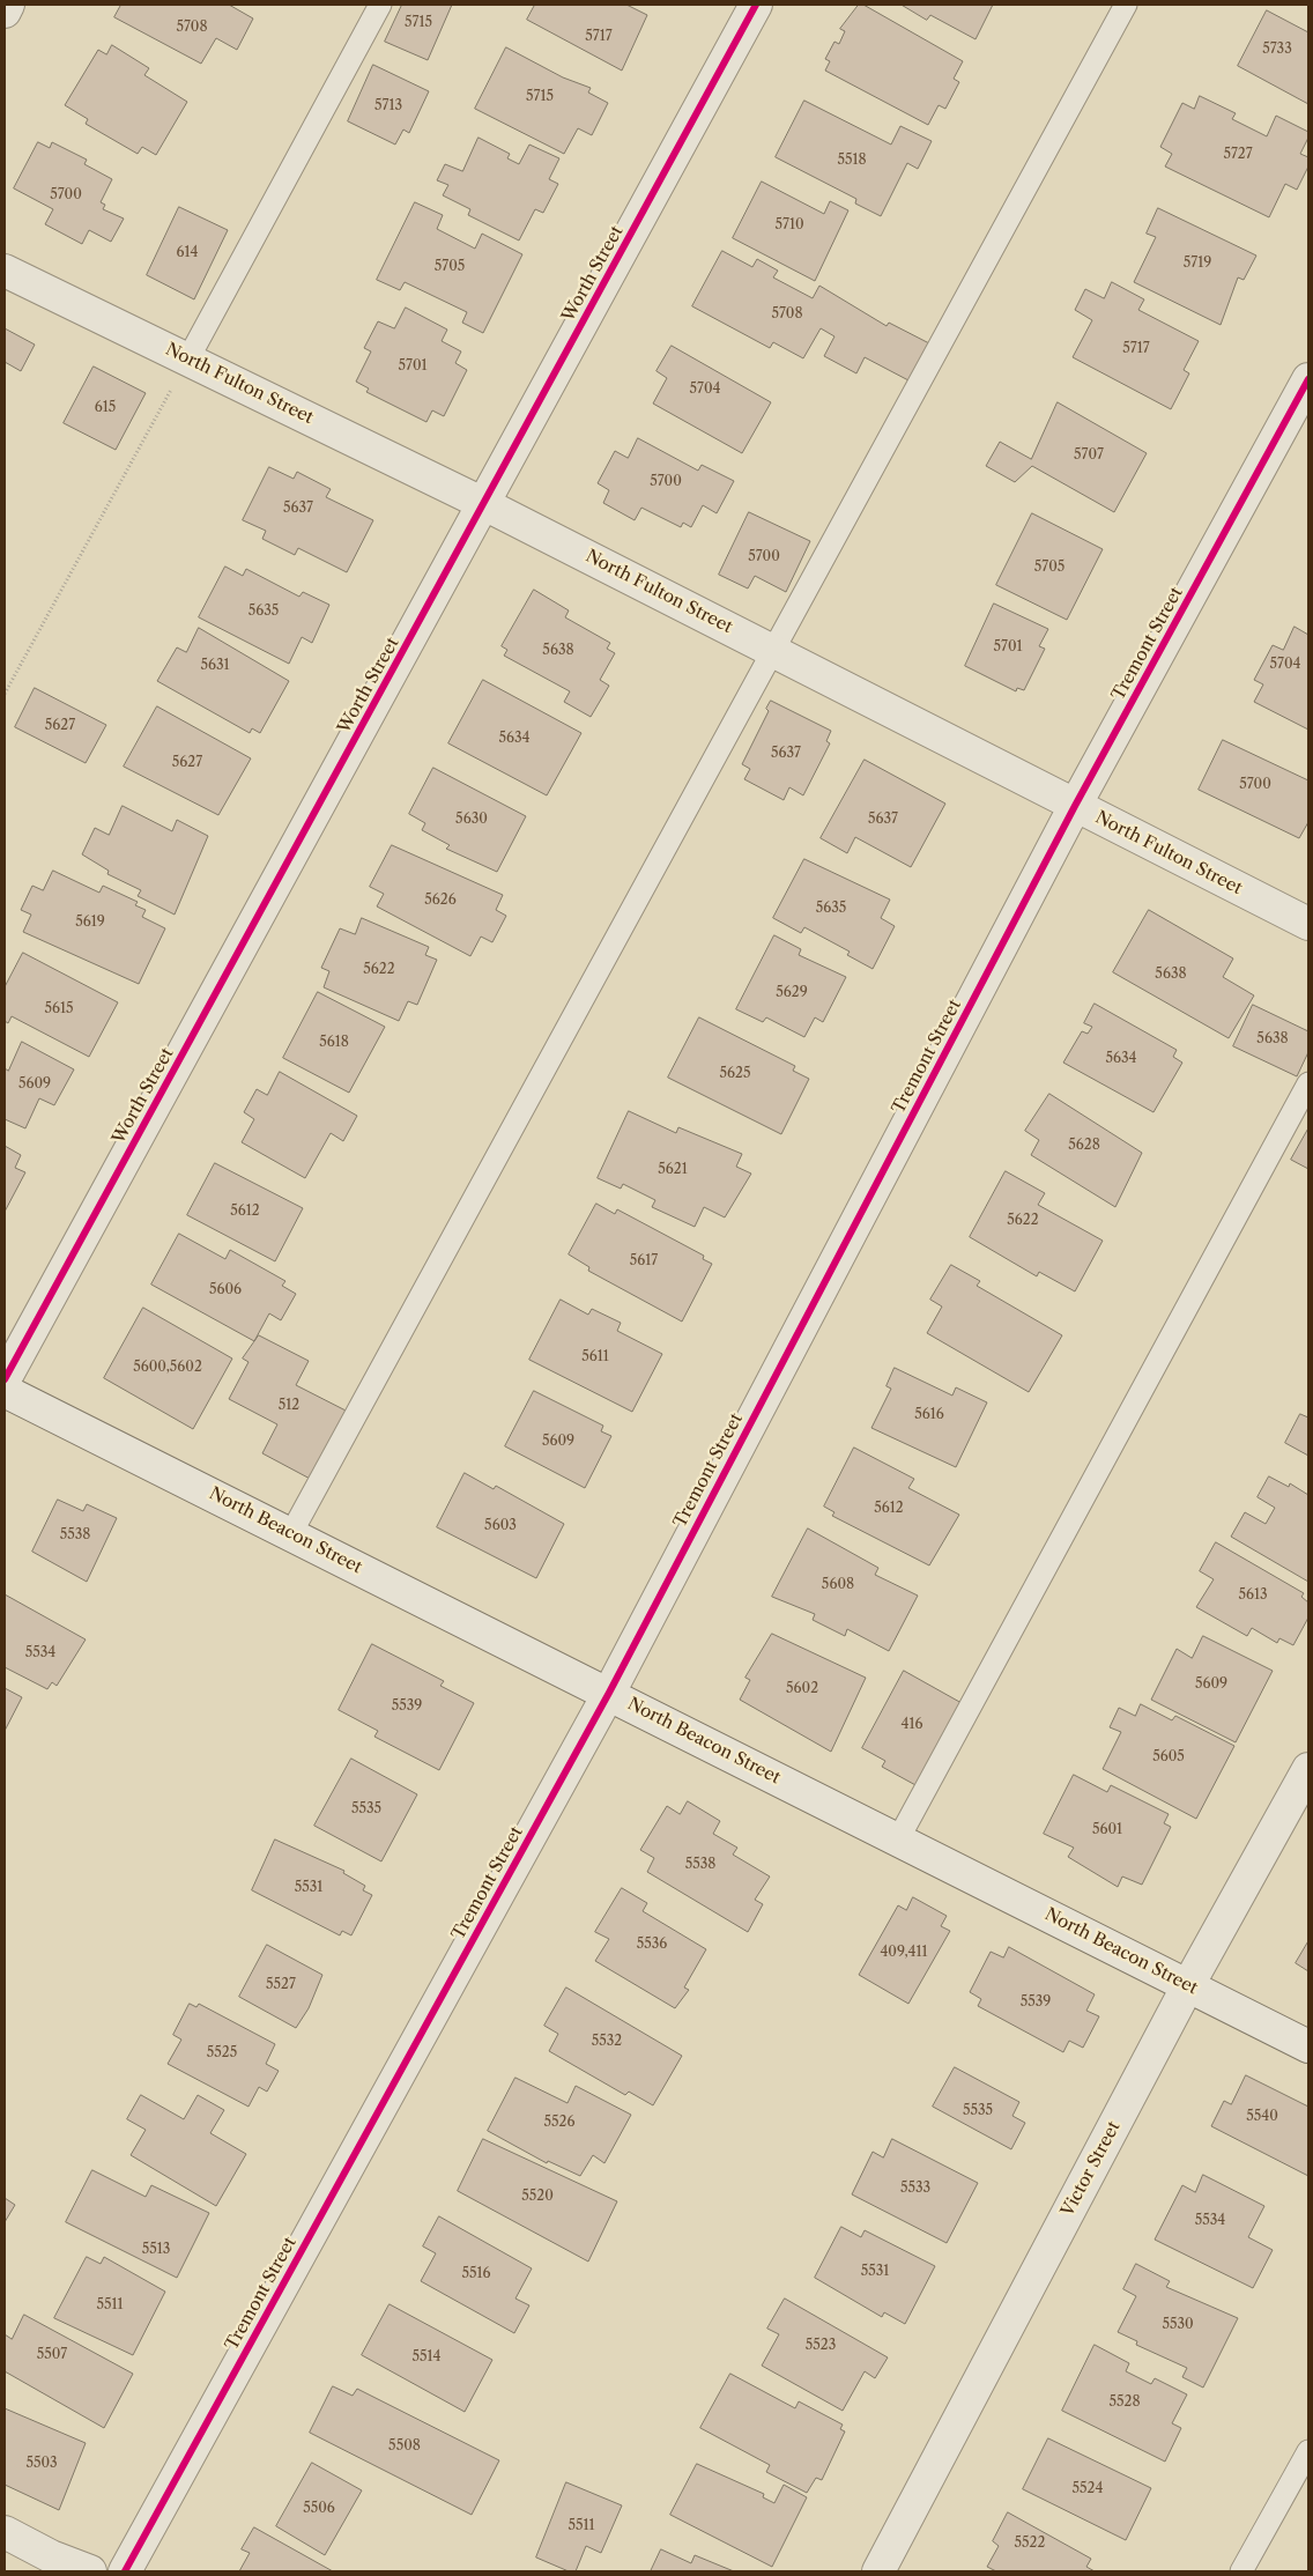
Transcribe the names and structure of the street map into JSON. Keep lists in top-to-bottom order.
{
  "streets": {
    "street": [
      "Worth Street",
      "North Fulton Street",
      "Tremont Street",
      "North Beacon Street",
      "Victor Street"
    ]
  },
  "crossings": [
    ["Worth Street", "North Fulton Street"],
    ["North Fulton Street", "Tremont Street"],
    ["Tremont Street", "North Beacon Street"],
    ["North Beacon Street", "Victor Street"]
  ],
  "house_numbers": [
    "5715",
    "5708",
    "5717",
    "5733",
    "5715",
    "5713",
    "5727",
    "5518",
    "5700",
    "5710",
    "614",
    "5719",
    "5705",
    "5708",
    "5717",
    "5701",
    "5704",
    "615",
    "5707",
    "5700",
    "5637",
    "5700",
    "5705",
    "5635",
    "5701",
    "5638",
    "5704",
    "5631",
    "5627",
    "5634",
    "5637",
    "5627",
    "5700",
    "5630",
    "5637",
    "5626",
    "5635",
    "5619",
    "5622",
    "5638",
    "5629",
    "5615",
    "5638",
    "5618",
    "5634",
    "5625",
    "5609",
    "5628",
    "5621",
    "5612",
    "5622",
    "5617",
    "5606",
    "5611",
    "5600,5602",
    "512",
    "5616",
    "5609",
    "5612",
    "5603",
    "5538",
    "5608",
    "5613",
    "5534",
    "5609",
    "5602",
    "5539",
    "416",
    "5605",
    "5535",
    "5601",
    "5538",
    "5531",
    "5536",
    "409,411",
    "5527",
    "5539",
    "5532",
    "5525",
    "5535",
    "5540",
    "5526",
    "5533",
    "5520",
    "5534",
    "5513",
    "5531",
    "5516",
    "5511",
    "5530",
    "5523",
    "5507",
    "5514",
    "5528",
    "5508",
    "5503",
    "5524",
    "5506",
    "5511",
    "5522"
  ]
}
